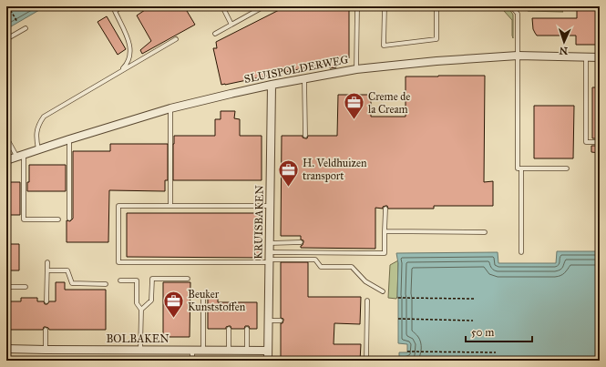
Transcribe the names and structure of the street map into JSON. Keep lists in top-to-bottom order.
{
  "streets": {
    "street": ["SLUISPOLDERWEG", "KRUISBAKEN", "BOLBAKEN"]
  },
  "crossings": [
    ["SLUISPOLDERWEG", "KRUISBAKEN"],
    ["KRUISBAKEN", "BOLBAKEN"]
  ],
  "places": {
    "office": ["Creme de la Cream", "H. Veldhuizen transport", "Beuker Kunststoffen"]
  },
  "scale_bar": "50 m",
  "north": "bottom"
}
